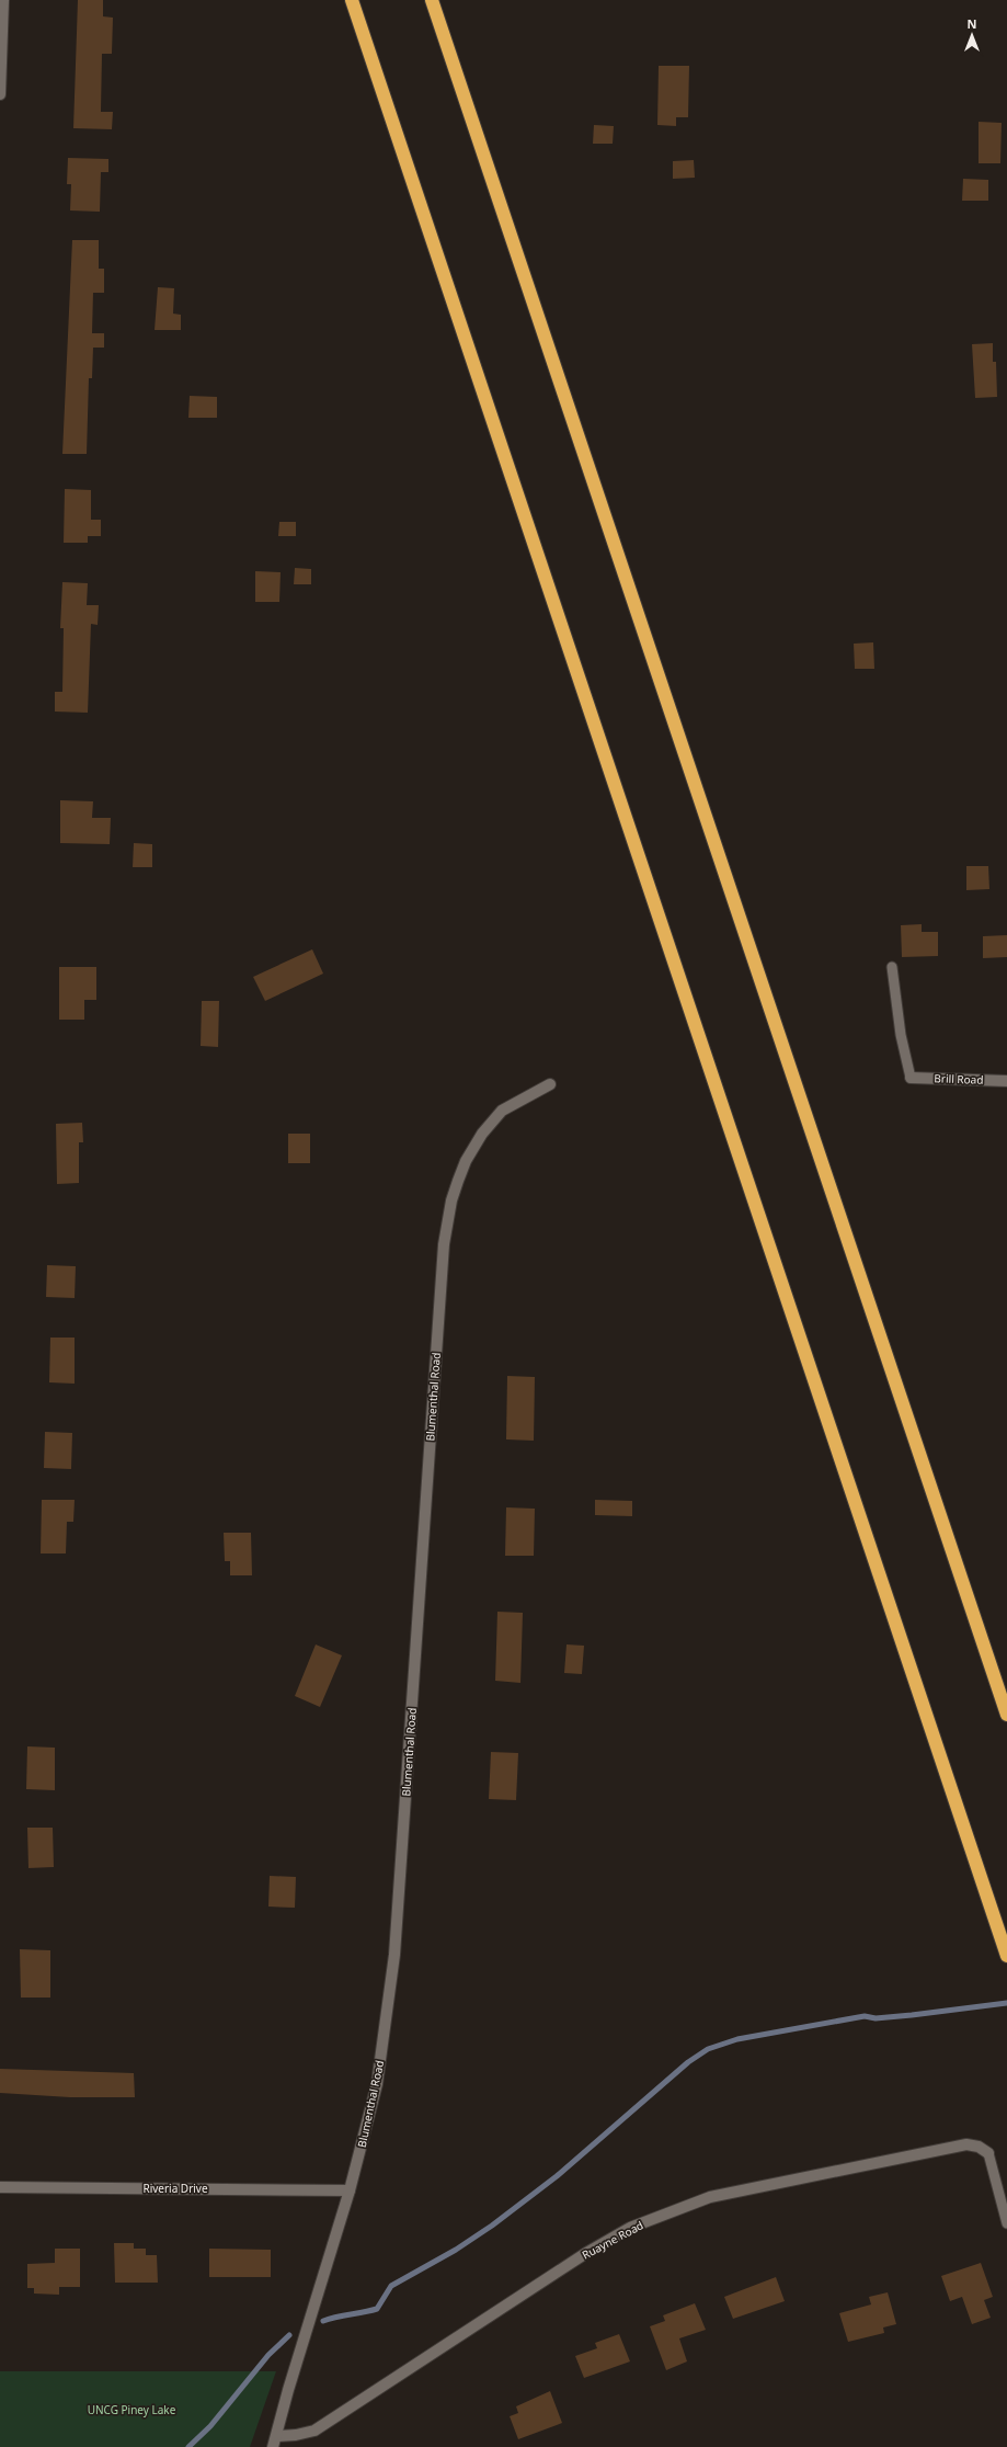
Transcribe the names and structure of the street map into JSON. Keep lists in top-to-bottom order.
{
  "streets": {
    "street": [
      "Brill Road",
      "Blumenthal Road",
      "Riveria Drive",
      "Ruayne Road"
    ]
  },
  "crossings": [
    ["Blumenthal Road", "Riveria Drive"],
    ["Blumenthal Road", "Ruayne Road"]
  ],
  "parks": ["UNCG Piney Lake"],
  "north": "top"
}
